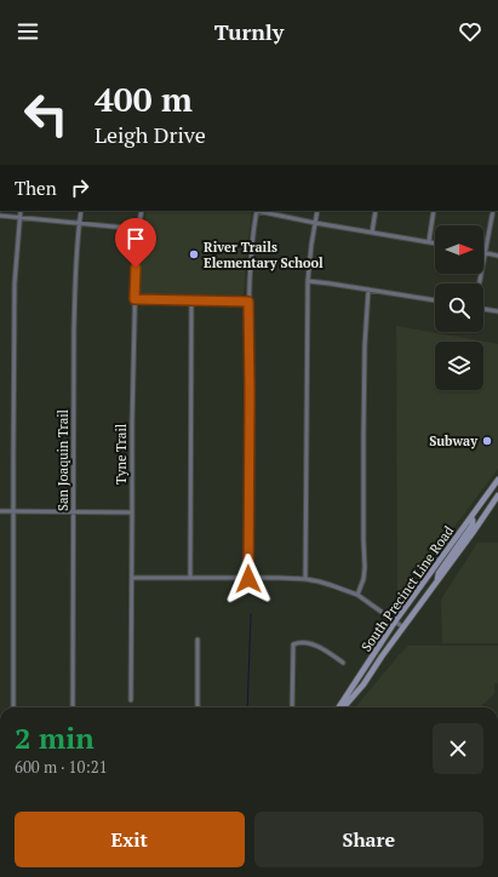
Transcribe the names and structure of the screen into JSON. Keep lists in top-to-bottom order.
{
  "streets": {
    "main road": ["South Precinct Line Road"],
    "street": ["Tyne Trail", "San Joaquin Trail"]
  },
  "places": ["River Trails Elementary School", "Subway"],
  "north": "right",
  "page": {
    "header": "Turnly",
    "turn": ["400 m", "Leigh Drive"],
    "then": "Then",
    "heading": ["2 min", "600 m · 10:21"],
    "buttons": ["Exit", "Share"]
  }
}
